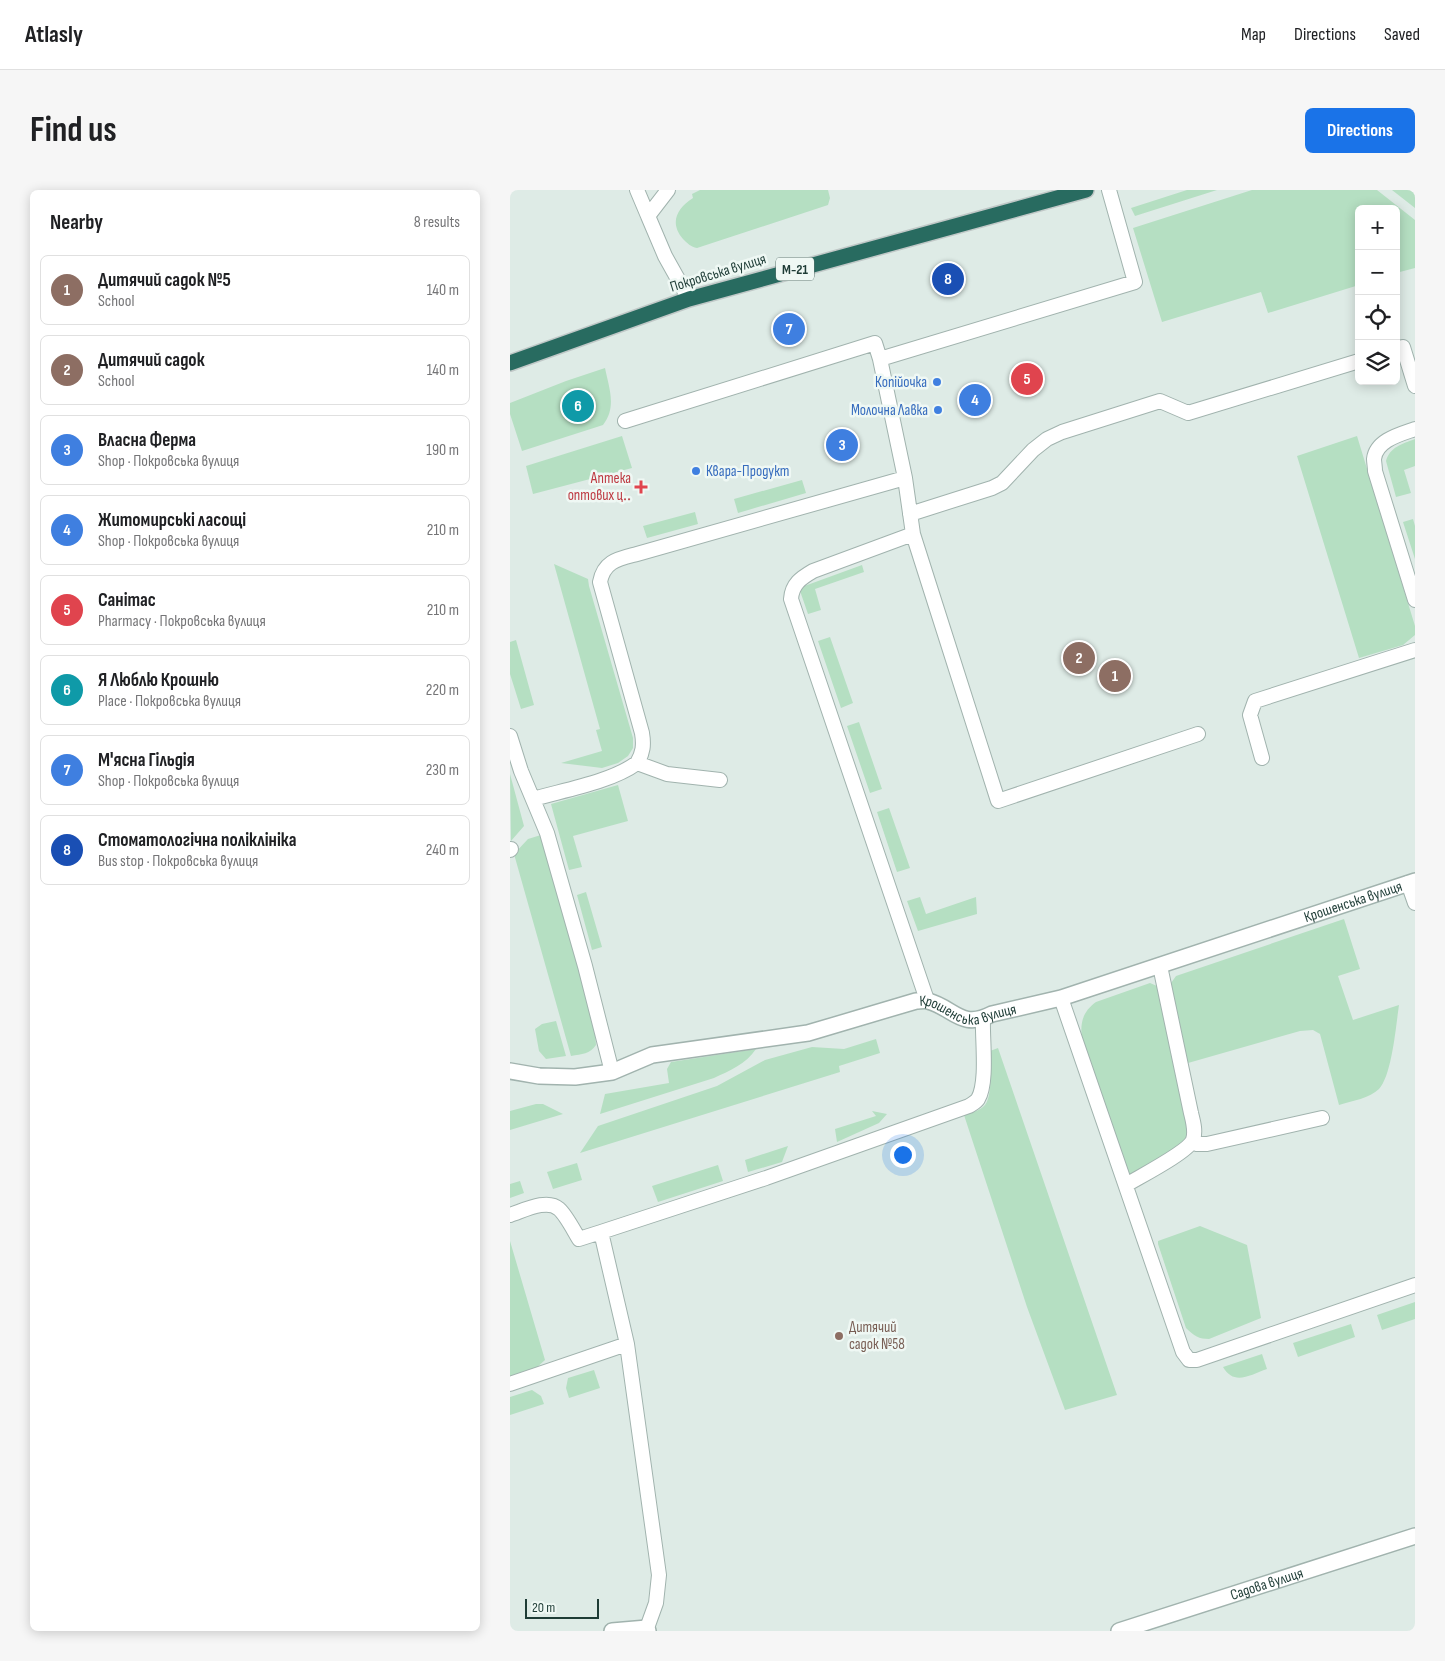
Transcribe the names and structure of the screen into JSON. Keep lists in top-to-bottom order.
{
  "streets": {
    "highway": ["М-21", "Покровська вулиця"],
    "street": ["Крошенська вулиця", "Садова вулиця"]
  },
  "places": {
    "other": [
      "Копійочка",
      "Молочна Лавка",
      "Квара-Продукт",
      "Дитячий садок №58"
    ],
    "health": ["Аптека оптових ц‥"]
  },
  "scale_bar": "20 m",
  "page": {
    "header": "Atlasly",
    "nav": ["Map", "Directions", "Saved"],
    "buttons": "Directions",
    "title": "Find us",
    "heading": ["Nearby", "8 results"],
    "map_buttons": ["+", "−"],
    "list": [
      {
        "mark": "1",
        "name": "Дитячий садок №5",
        "note": "School",
        "value": "140 m"
      },
      {
        "mark": "2",
        "name": "Дитячий садок",
        "note": "School",
        "value": "140 m"
      },
      {
        "mark": "3",
        "name": "Власна Ферма",
        "note": "Shop · Покровська вулиця",
        "value": "190 m"
      },
      {
        "mark": "4",
        "name": "Житомирські ласощі",
        "note": "Shop · Покровська вулиця",
        "value": "210 m"
      },
      {
        "mark": "5",
        "name": "Санітас",
        "note": "Pharmacy · Покровська вулиця",
        "value": "210 m"
      },
      {
        "mark": "6",
        "name": "Я Люблю Крошню",
        "note": "Place · Покровська вулиця",
        "value": "220 m"
      },
      {
        "mark": "7",
        "name": "M'ясна Гільдія",
        "note": "Shop · Покровська вулиця",
        "value": "230 m"
      },
      {
        "mark": "8",
        "name": "Стоматологічна поліклініка",
        "note": "Bus stop · Покровська вулиця",
        "value": "240 m"
      }
    ],
    "pins": [
      "8",
      "7",
      "5",
      "4",
      "6",
      "3",
      "2",
      "1"
    ],
    "scale": "20 m"
  }
}
